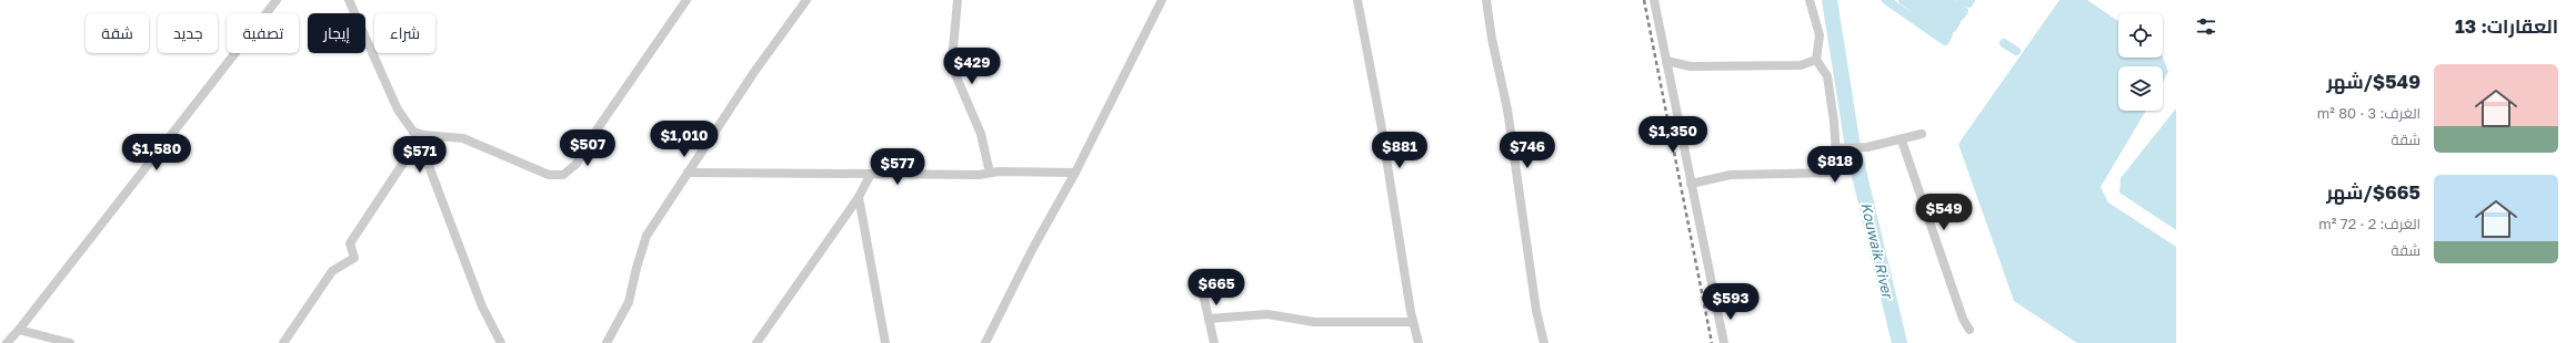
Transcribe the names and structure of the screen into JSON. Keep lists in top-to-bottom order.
{
  "water": ["Kouwaik River"],
  "page": {
    "heading": "العقارات: 13",
    "chip": [
      "شراء",
      "إيجار",
      "تصفية",
      "جديد",
      "شقة"
    ],
    "price": [
      "$429",
      "$1,350",
      "$1,010",
      "$507",
      "$881",
      "$746",
      "$1,580",
      "$571",
      "$818",
      "$577",
      "$549",
      "$665",
      "$593"
    ],
    "list": [
      {
        "name": "$549/شهر",
        "note": "الغرف: 3 · 80 m² · شقة"
      },
      {
        "name": "$665/شهر",
        "note": "الغرف: 2 · 72 m² · شقة"
      }
    ]
  }
}
